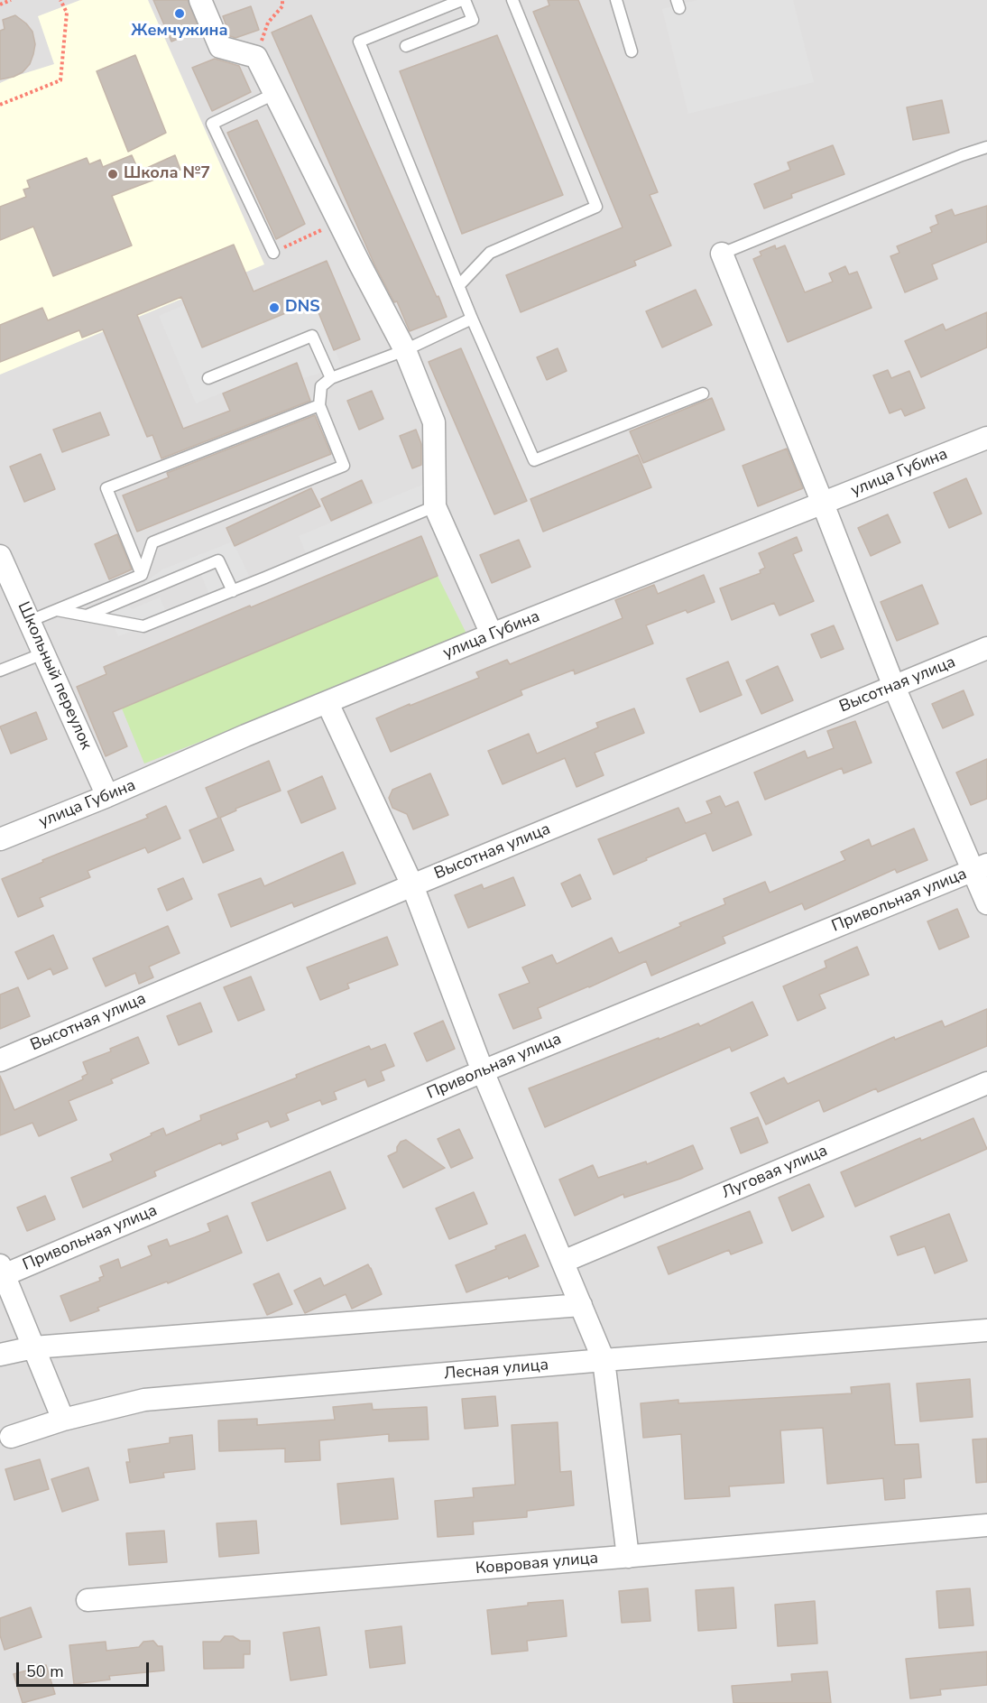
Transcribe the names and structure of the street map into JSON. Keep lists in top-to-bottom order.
{
  "streets": {
    "street": [
      "улица Губина",
      "Школьный переулок",
      "Высотная улица",
      "Привольная улица",
      "Луговая улица",
      "Лесная улица",
      "Ковровая улица"
    ]
  },
  "crossings": [
    ["улица Губина", "Школьный переулок"]
  ],
  "places": ["Жемчужина", "Школа №7", "DNS"],
  "scale_bar": "50 m"
}
